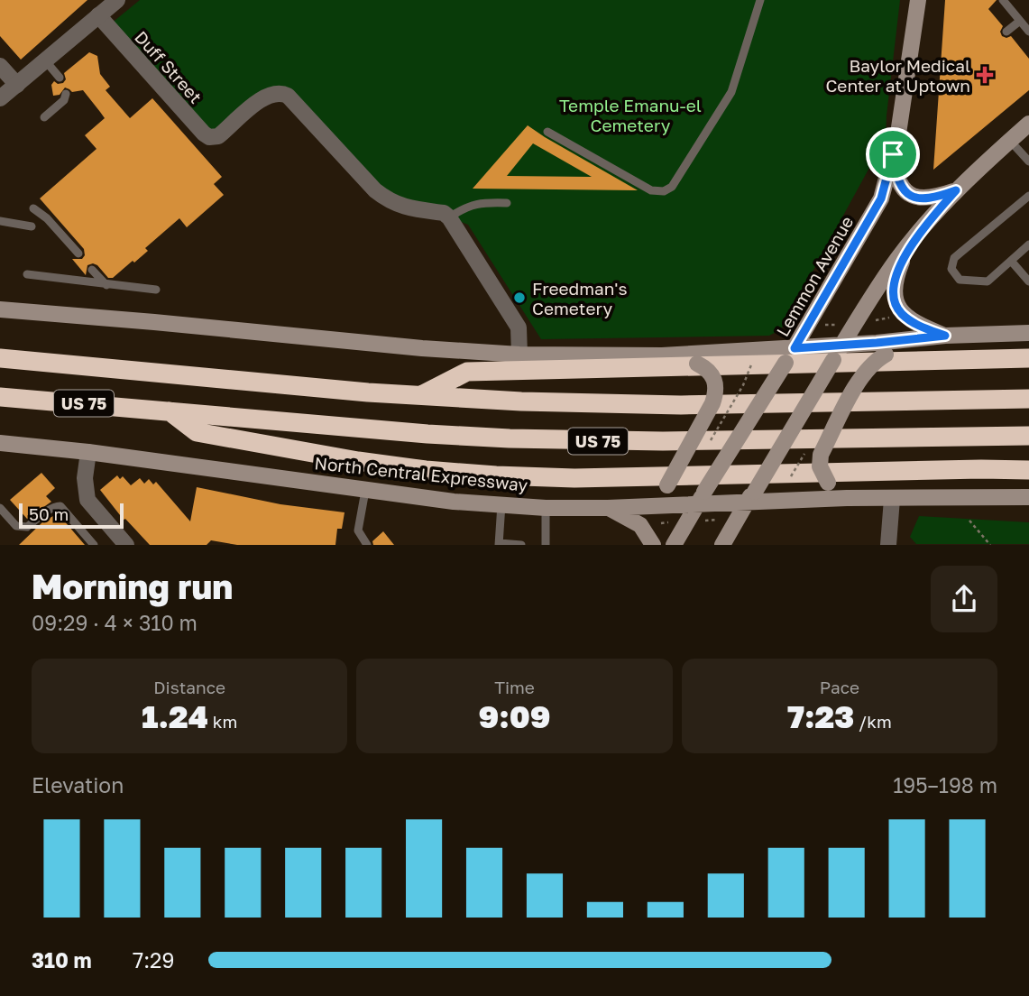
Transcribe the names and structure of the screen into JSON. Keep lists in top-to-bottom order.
{
  "streets": {
    "highway": ["US 75"],
    "main road": ["Lemmon Avenue", "North Central Expressway"],
    "street": ["Duff Street"]
  },
  "crossings": [
    ["Lemmon Avenue", "North Central Expressway"]
  ],
  "parks": ["Temple Emanu-el Cemetery"],
  "places": {
    "health": ["Baylor Medical Center at Uptown"],
    "other": ["Freedman's Cemetery"]
  },
  "scale_bar": "50 m",
  "page": {
    "scale": "50 m",
    "heading": ["Morning run", "09:29 · 4 × 310 m"],
    "stats": [
      ["Distance", "1.24 km"],
      ["Time", "9:09"],
      ["Pace", "7:23 /km"]
    ],
    "chart": ["Elevation", "195–198 m"],
    "list": [
      {
        "name": "310 m",
        "note": "7:29"
      }
    ]
  }
}
